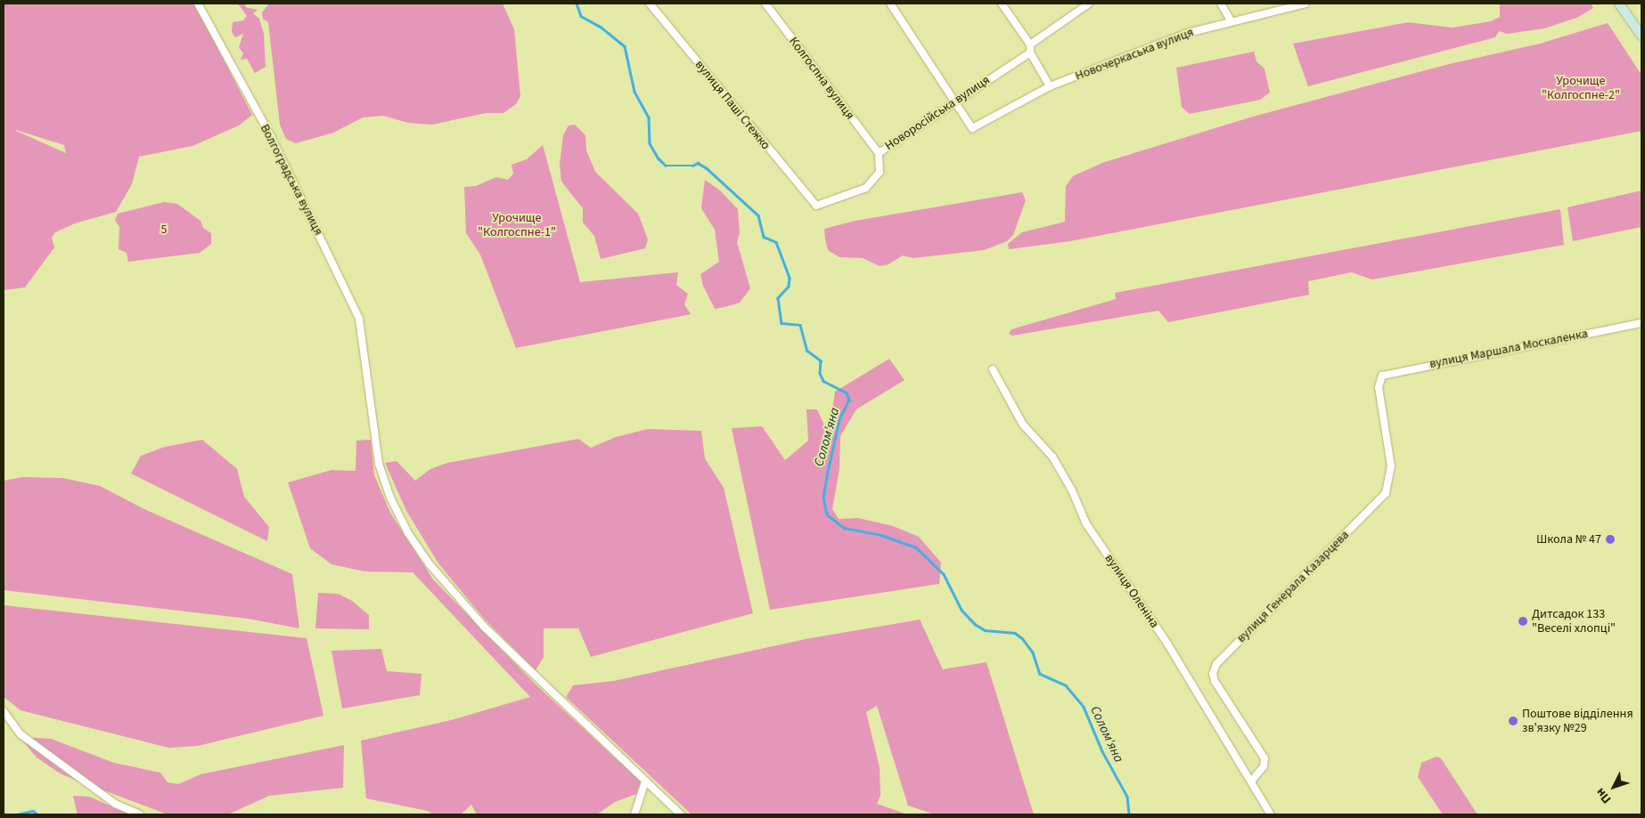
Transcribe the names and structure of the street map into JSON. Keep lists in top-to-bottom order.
{
  "streets": {
    "street": [
      "Новочеркаська вулиця",
      "Колгоспна вулиця",
      "вулиця Паші Стежко",
      "Новоросійська вулиця",
      "Волгоградська вулиця",
      "вулиця Маршала Москаленка",
      "вулиця Генерала Казарцева",
      "вулиця Оленіна"
    ]
  },
  "crossings": [
    ["Новочеркаська вулиця", "Новоросійська вулиця"],
    ["Колгоспна вулиця", "Новоросійська вулиця"],
    ["вулиця Паші Стежко", "Новоросійська вулиця"],
    ["вулиця Маршала Москаленка", "вулиця Генерала Казарцева"],
    ["вулиця Генерала Казарцева", "вулиця Оленіна"]
  ],
  "water": ["Солом'яна"],
  "parks": ["Урочище \"Колгоспне-2\"", "Урочище \"Колгоспне-1\"", "5"],
  "places": ["Школа № 47", "Дитсадок 133 \"Веселі хлопці\"", "Поштове відділення зв'язку №29"],
  "north": "bottom left"
}
